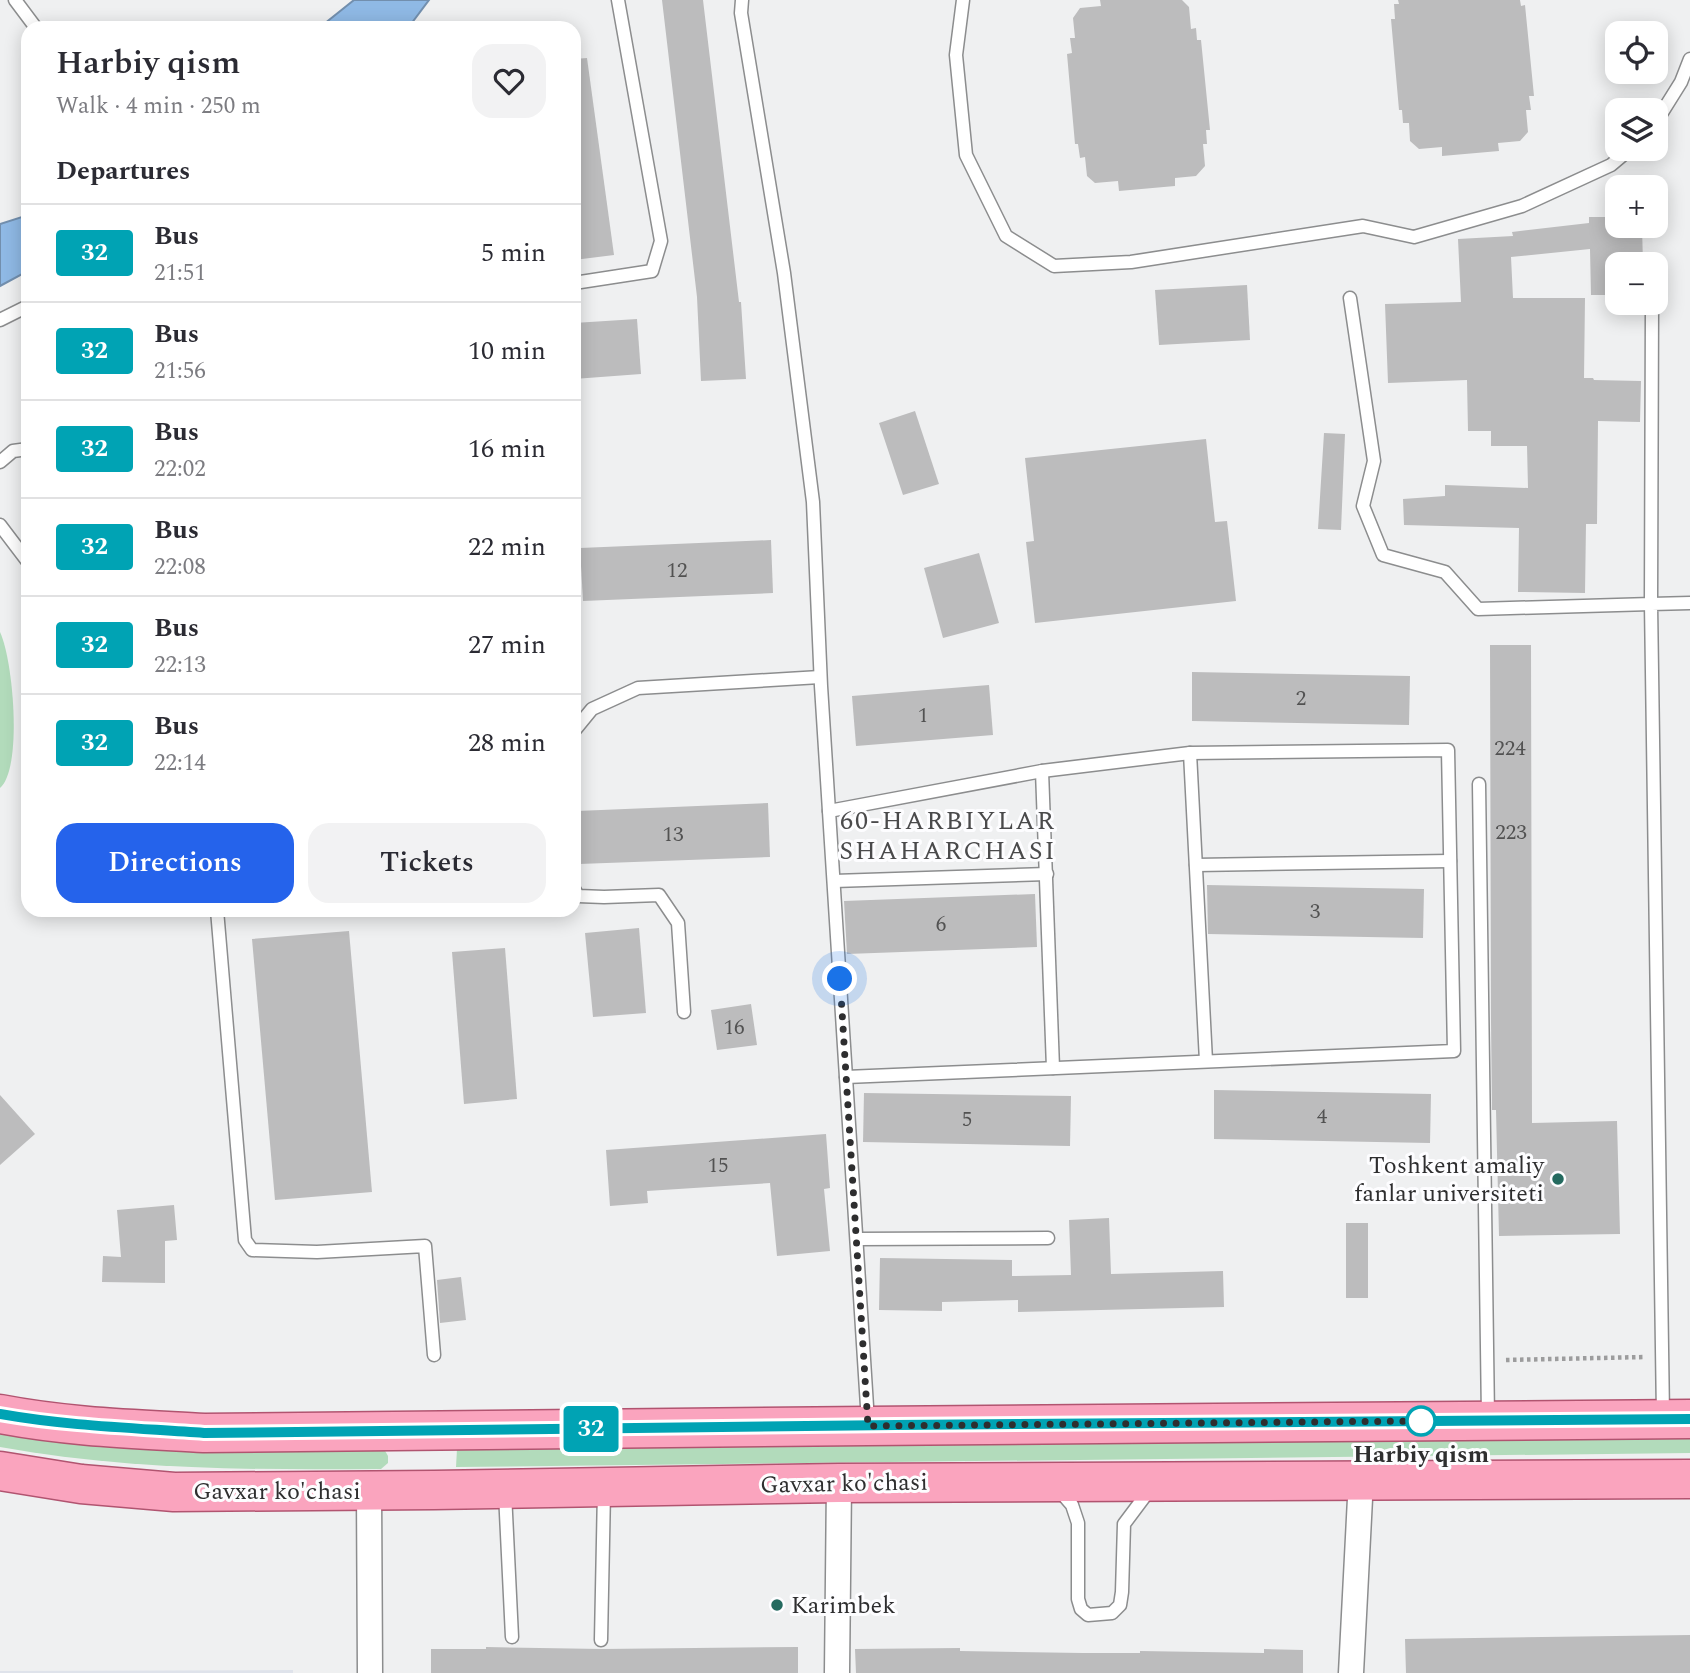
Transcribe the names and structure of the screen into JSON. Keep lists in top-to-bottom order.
{
  "streets": {
    "main road": ["Gavxar ko'chasi"]
  },
  "districts": ["60-HARBIYLAR SHAHARCHASI"],
  "places": ["Toshkent amaliy fanlar universiteti", "Harbiy qism", "Karimbek"],
  "lines": ["bus line 32"],
  "house_numbers": [
    "12",
    "2",
    "1",
    "224",
    "223",
    "13",
    "3",
    "6",
    "16",
    "4",
    "5",
    "15"
  ],
  "page": {
    "on_map": "32",
    "map_buttons": ["+", "−"],
    "heading": [
      ["Harbiy qism", "Walk · 4 min · 250 m"],
      "Departures"
    ],
    "list": [
      {
        "mark": "32",
        "name": "Bus",
        "note": "21:51",
        "value": "5 min"
      },
      {
        "mark": "32",
        "name": "Bus",
        "note": "21:56",
        "value": "10 min"
      },
      {
        "mark": "32",
        "name": "Bus",
        "note": "22:02",
        "value": "16 min"
      },
      {
        "mark": "32",
        "name": "Bus",
        "note": "22:08",
        "value": "22 min"
      },
      {
        "mark": "32",
        "name": "Bus",
        "note": "22:13",
        "value": "27 min"
      },
      {
        "mark": "32",
        "name": "Bus",
        "note": "22:14",
        "value": "28 min"
      }
    ],
    "buttons": ["Directions", "Tickets"]
  }
}
